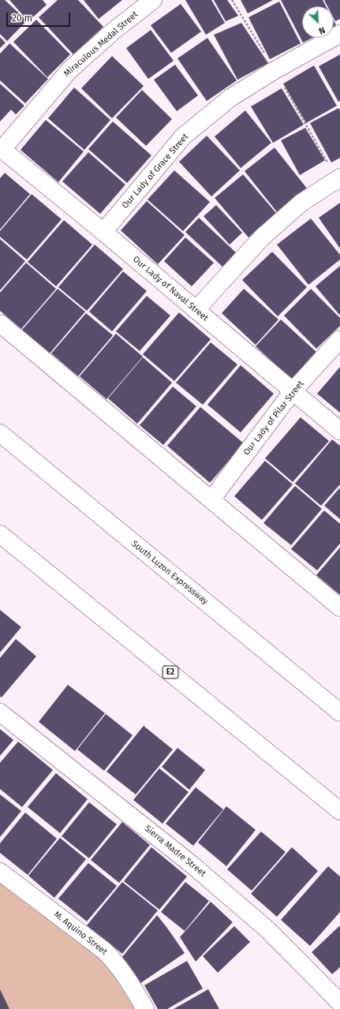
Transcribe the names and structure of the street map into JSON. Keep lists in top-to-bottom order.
{
  "streets": {
    "main road": [
      "Miraculous Medal Street",
      "Our Lady of Grace Street",
      "Our Lady of Naval Street",
      "Our Lady of Pilar Street",
      "South Luzon Expressway",
      "E2",
      "Sierra Madre Street",
      "M. Aquino Street"
    ]
  },
  "crossings": [
    ["Miraculous Medal Street", "Our Lady of Naval Street"],
    ["Our Lady of Grace Street", "Our Lady of Naval Street"],
    ["Our Lady of Naval Street", "Our Lady of Pilar Street"]
  ],
  "scale_bar": "20 m",
  "north": "bottom right"
}
